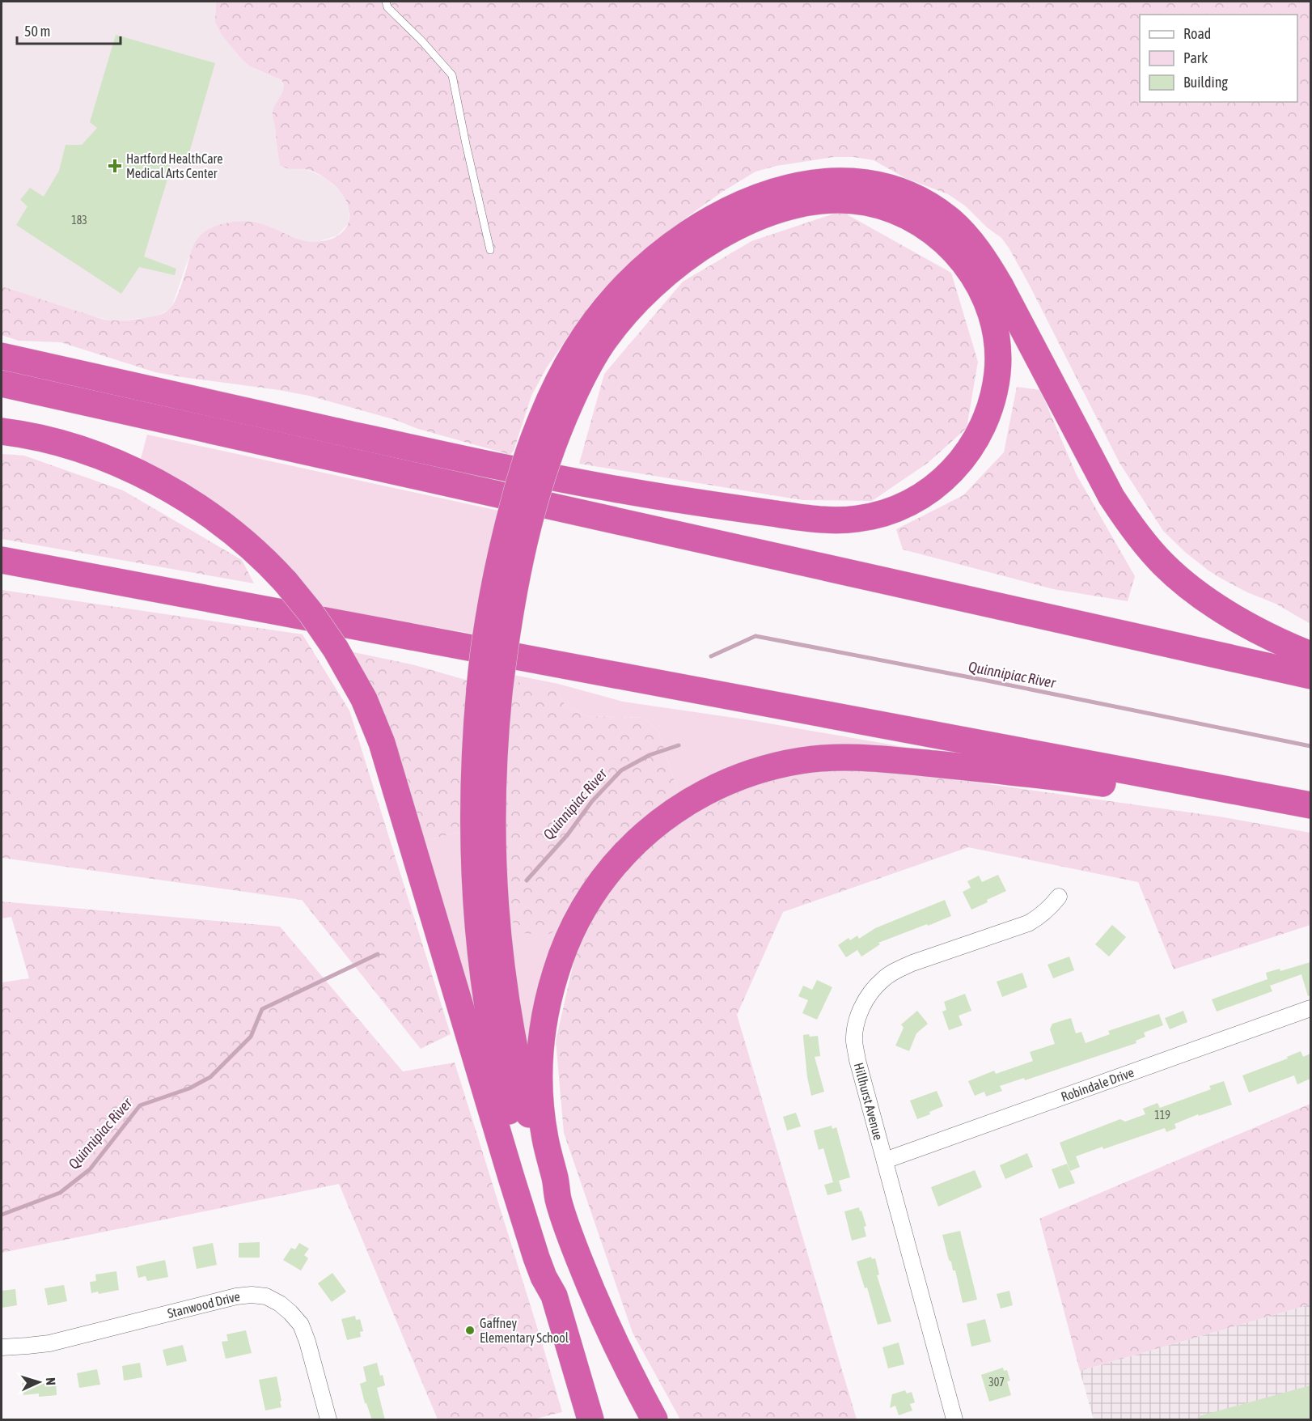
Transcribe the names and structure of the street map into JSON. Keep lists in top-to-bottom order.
{
  "streets": {
    "street": ["Robindale Drive", "Hillhurst Avenue", "Stanwood Drive"]
  },
  "crossings": [
    ["Robindale Drive", "Hillhurst Avenue"]
  ],
  "water": ["Quinnipiac River"],
  "places": {
    "health": ["Hartford HealthCare Medical Arts Center"],
    "other": ["Gaffney Elementary School"]
  },
  "house_numbers": ["183", "119", "307"],
  "legend": ["Road", "Park", "Building"],
  "scale_bar": "50 m",
  "north": "right"
}
